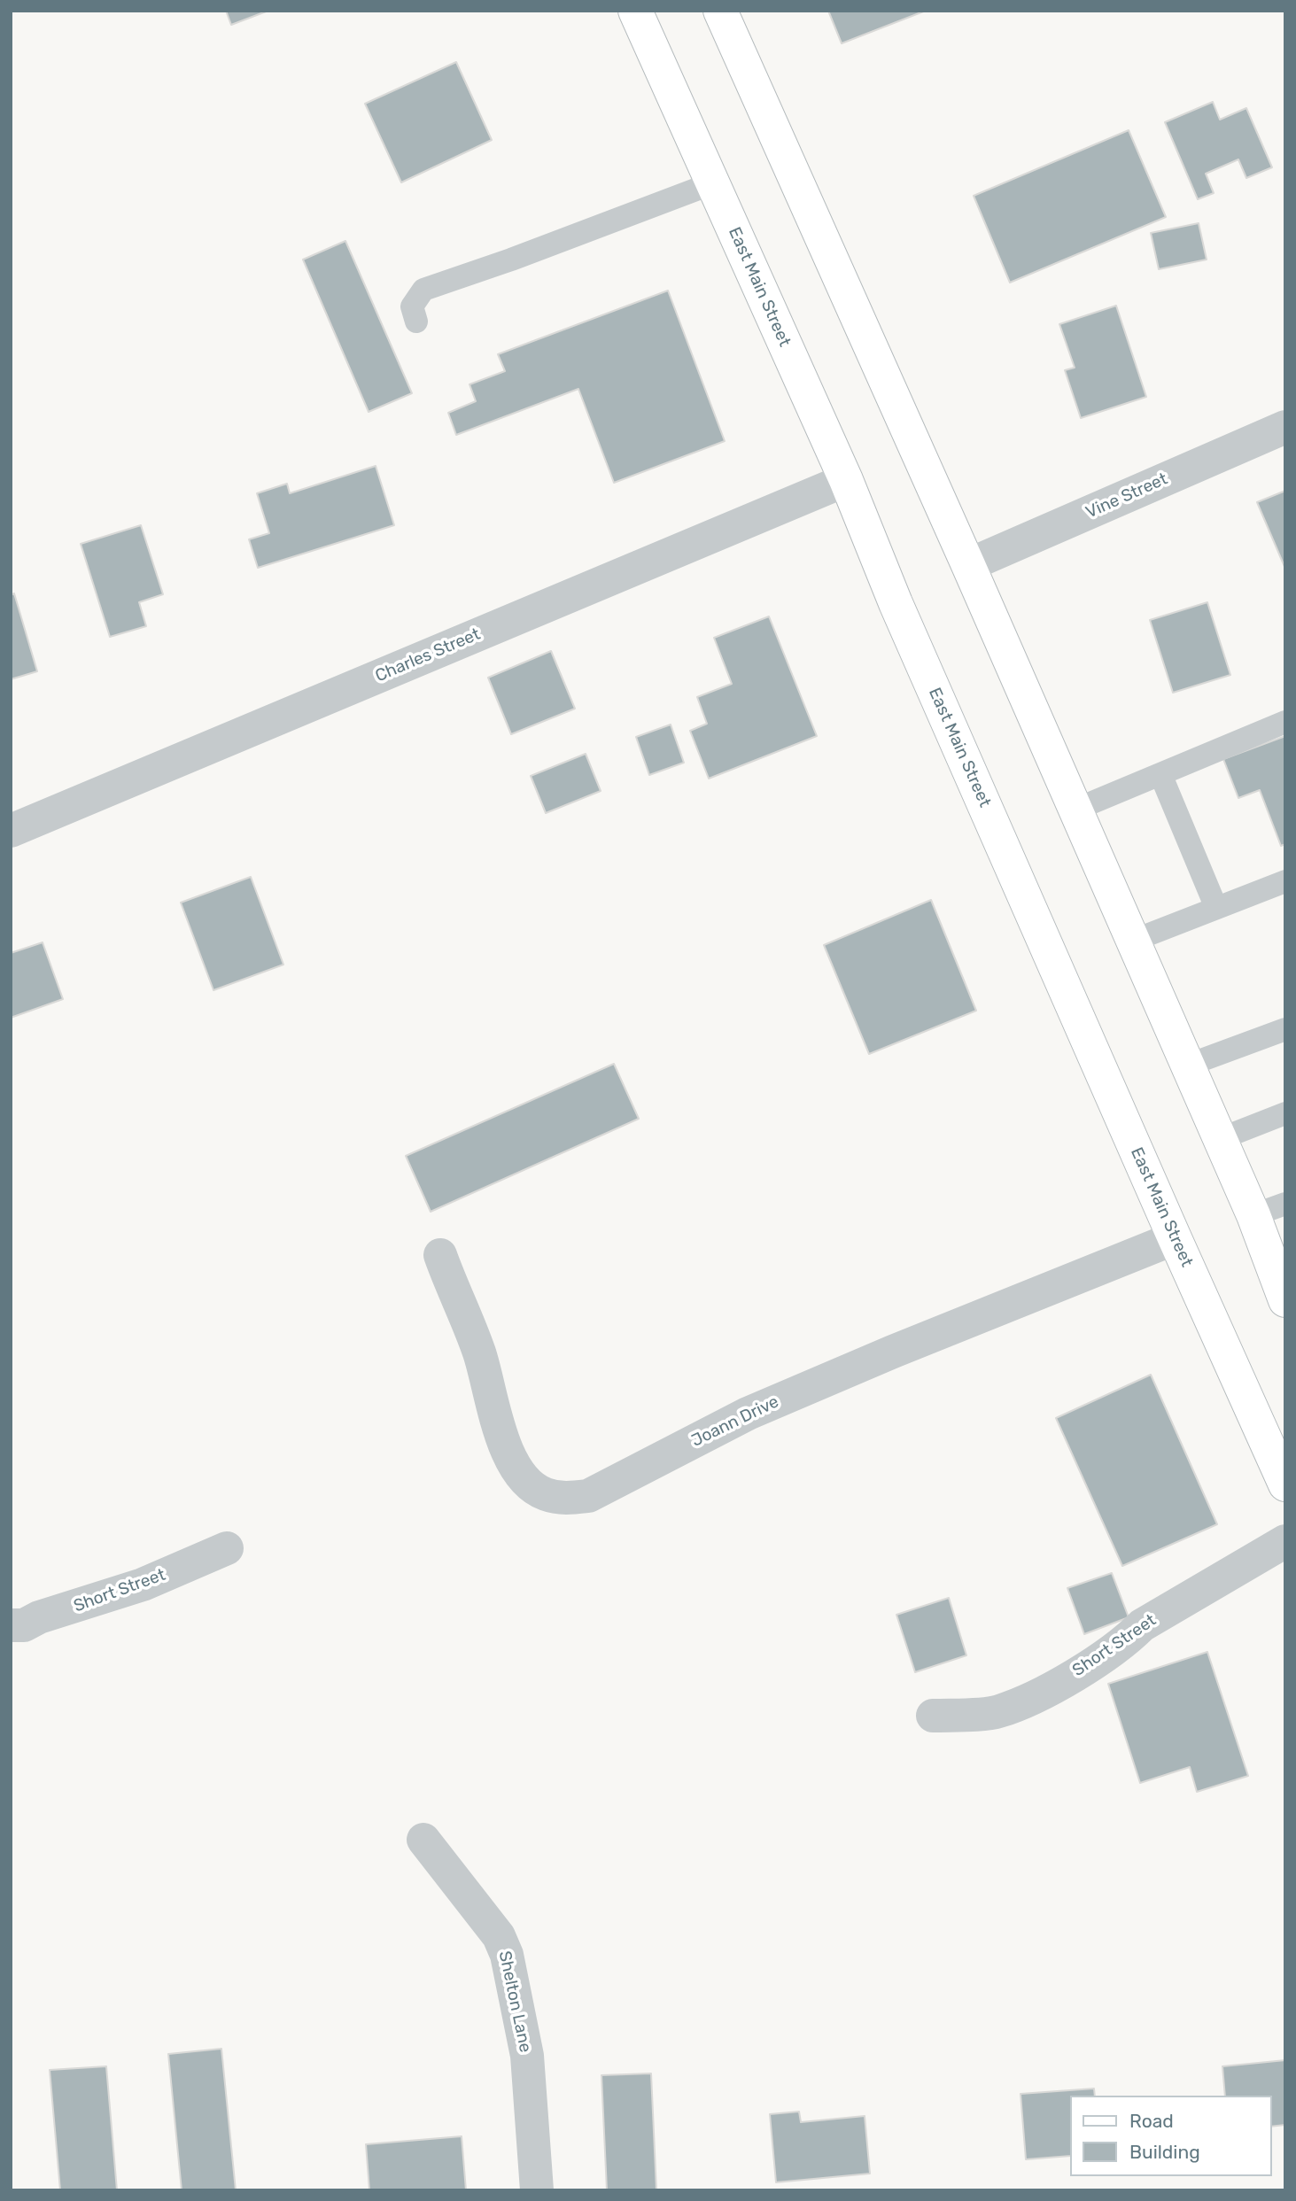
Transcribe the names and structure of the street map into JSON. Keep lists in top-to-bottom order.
{
  "streets": {
    "main road": ["East Main Street"],
    "street": [
      "Vine Street",
      "Charles Street",
      "Joann Drive",
      "Short Street",
      "Shelton Lane"
    ]
  },
  "crossings": [
    ["East Main Street", "Charles Street"],
    ["East Main Street", "Joann Drive"]
  ],
  "legend": ["Road", "Building"]
}
